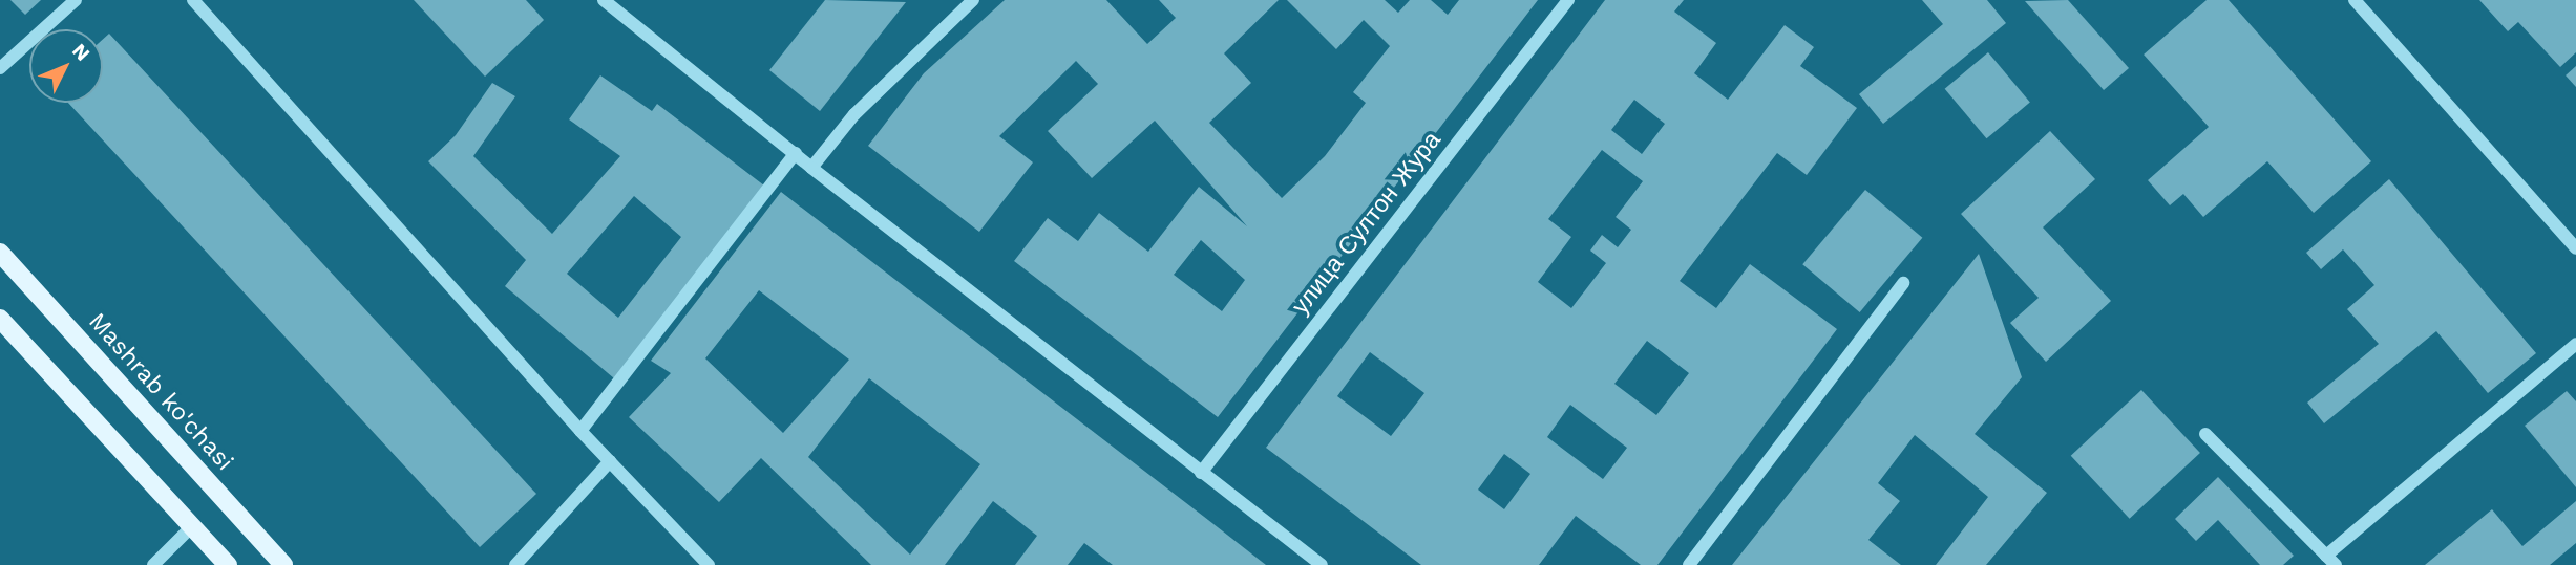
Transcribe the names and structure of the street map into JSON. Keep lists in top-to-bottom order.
{
  "streets": {
    "main road": ["Mashrab ko'chasi"],
    "street": ["улица Султон Жура"]
  },
  "north": "top right"
}
